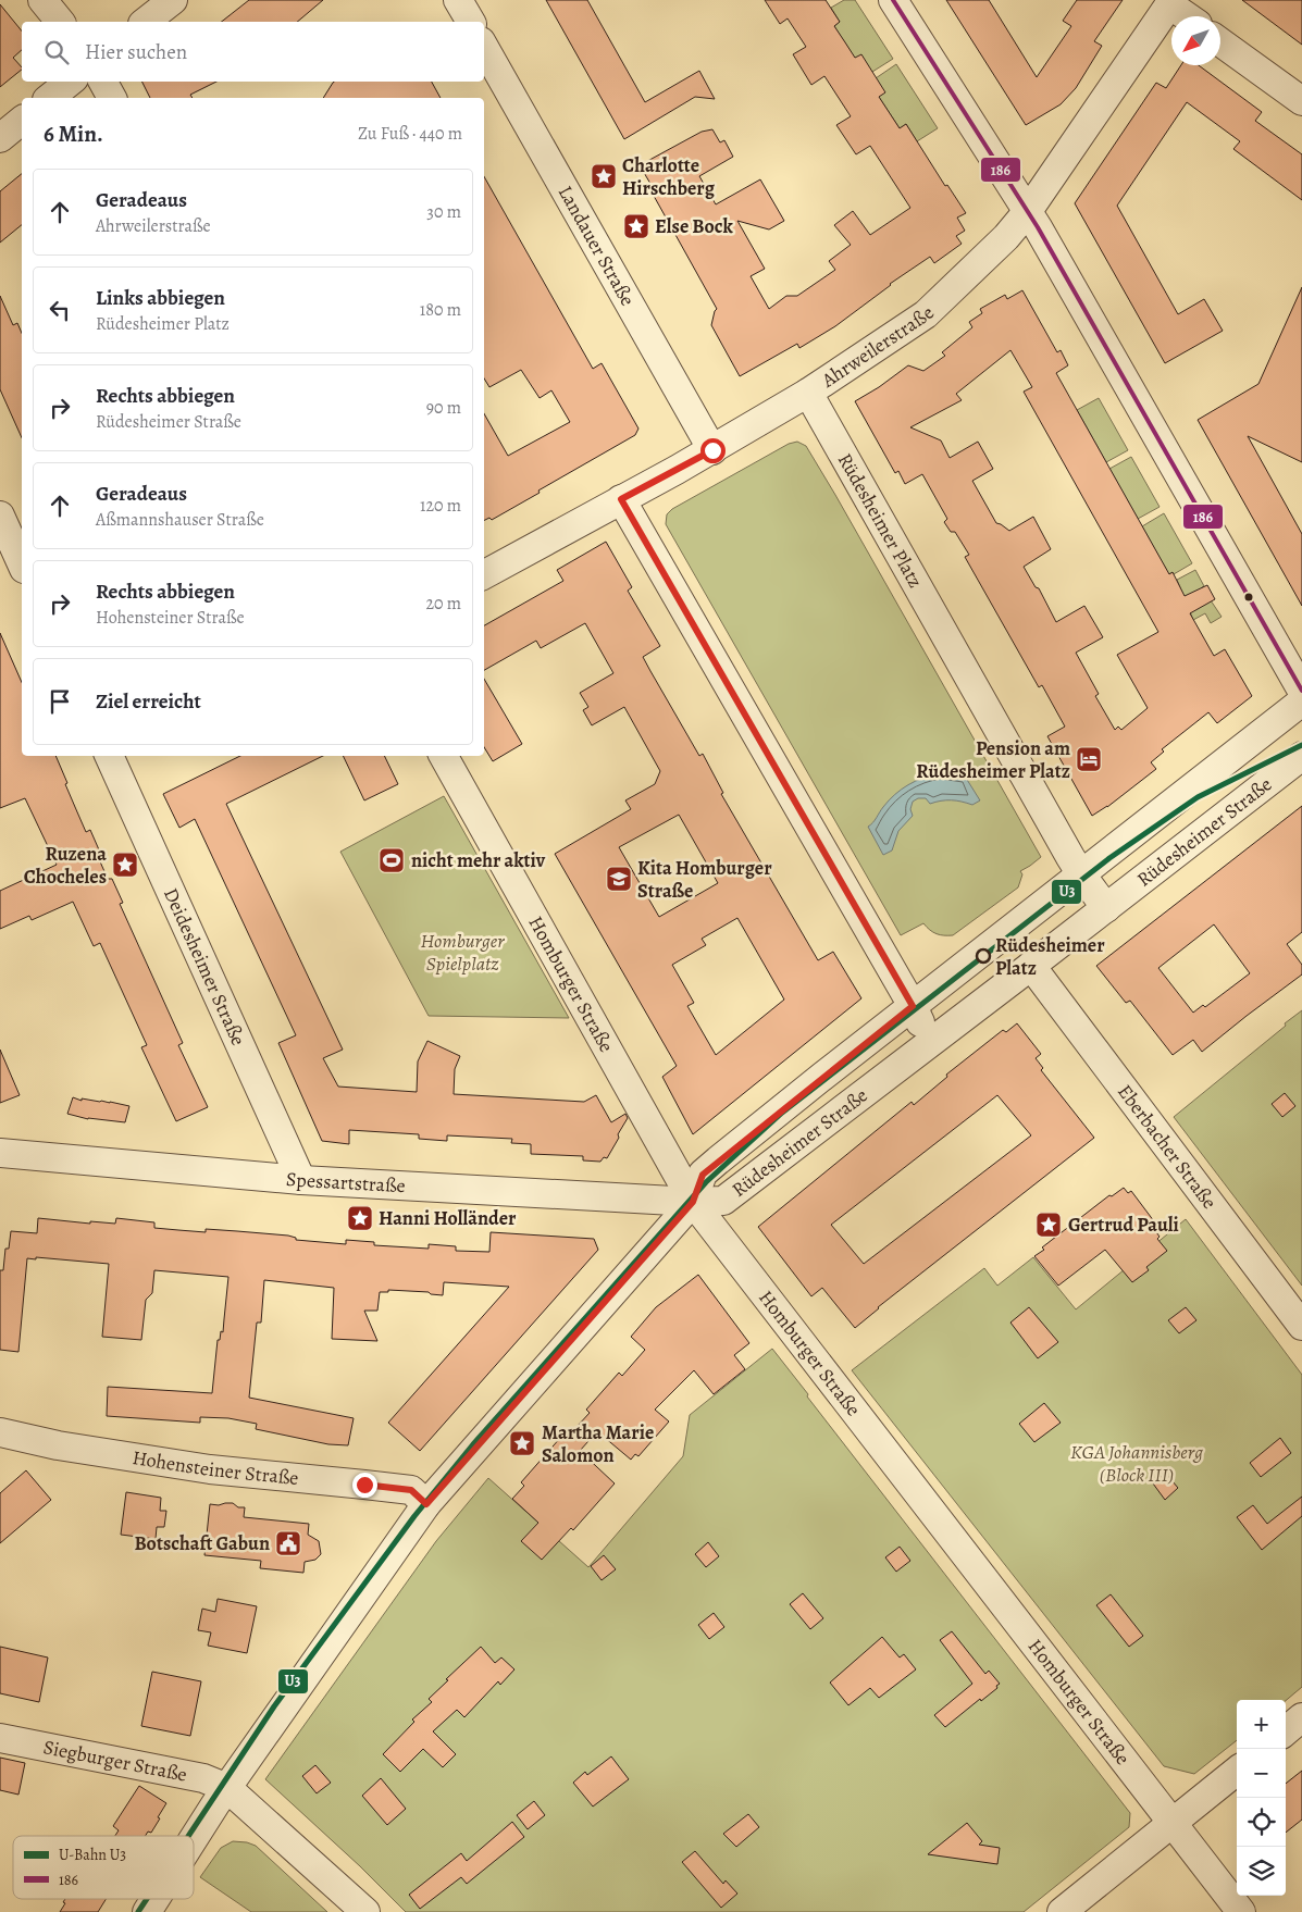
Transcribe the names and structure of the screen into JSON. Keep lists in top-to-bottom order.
{
  "streets": {
    "street": [
      "Landauer Straße",
      "Ahrweilerstraße",
      "Rüdesheimer Platz",
      "Rüdesheimer Straße",
      "Deidesheimer Straße",
      "Homburger Straße",
      "Eberbacher Straße",
      "Spessartstraße",
      "Hohensteiner Straße",
      "Siegburger Straße"
    ]
  },
  "crossings": [
    ["Landauer Straße", "Ahrweilerstraße"],
    ["Ahrweilerstraße", "Rüdesheimer Platz"],
    ["Rüdesheimer Platz", "Rüdesheimer Straße"],
    ["Rüdesheimer Straße", "Homburger Straße"],
    ["Rüdesheimer Straße", "Eberbacher Straße"],
    ["Rüdesheimer Straße", "Spessartstraße"],
    ["Deidesheimer Straße", "Spessartstraße"],
    ["Homburger Straße", "Spessartstraße"]
  ],
  "parks": ["Homburger Spielplatz", "KGA Johannisberg (Block III)"],
  "places": {
    "place": [
      "Charlotte Hirschberg",
      "Else Bock",
      "Ruzena Chocheles",
      "Hanni Holländer",
      "Gertrud Pauli",
      "Martha Marie Salomon"
    ],
    "hotel": ["Pension am Rüdesheimer Platz"],
    "sports": ["nicht mehr aktiv"],
    "school or university": ["Kita Homburger Straße"],
    "other": ["Rüdesheimer Platz"],
    "public building": ["Botschaft Gabun"]
  },
  "lines": ["transit line 186", "metro line U3"],
  "legend": ["U-Bahn U3", "186"],
  "north": "bottom left",
  "page": {
    "search": "Hier suchen",
    "heading": ["6 Min.", "Zu Fuß · 440 m"],
    "list": [
      ["Geradeaus", "Ahrweilerstraße", "30 m"],
      ["Links abbiegen", "Rüdesheimer Platz", "180 m"],
      ["Rechts abbiegen", "Rüdesheimer Straße", "90 m"],
      ["Geradeaus", "Aßmannshauser Straße", "120 m"],
      ["Rechts abbiegen", "Hohensteiner Straße", "20 m"],
      "Ziel erreicht"
    ],
    "map_buttons": ["+", "−"]
  }
}
